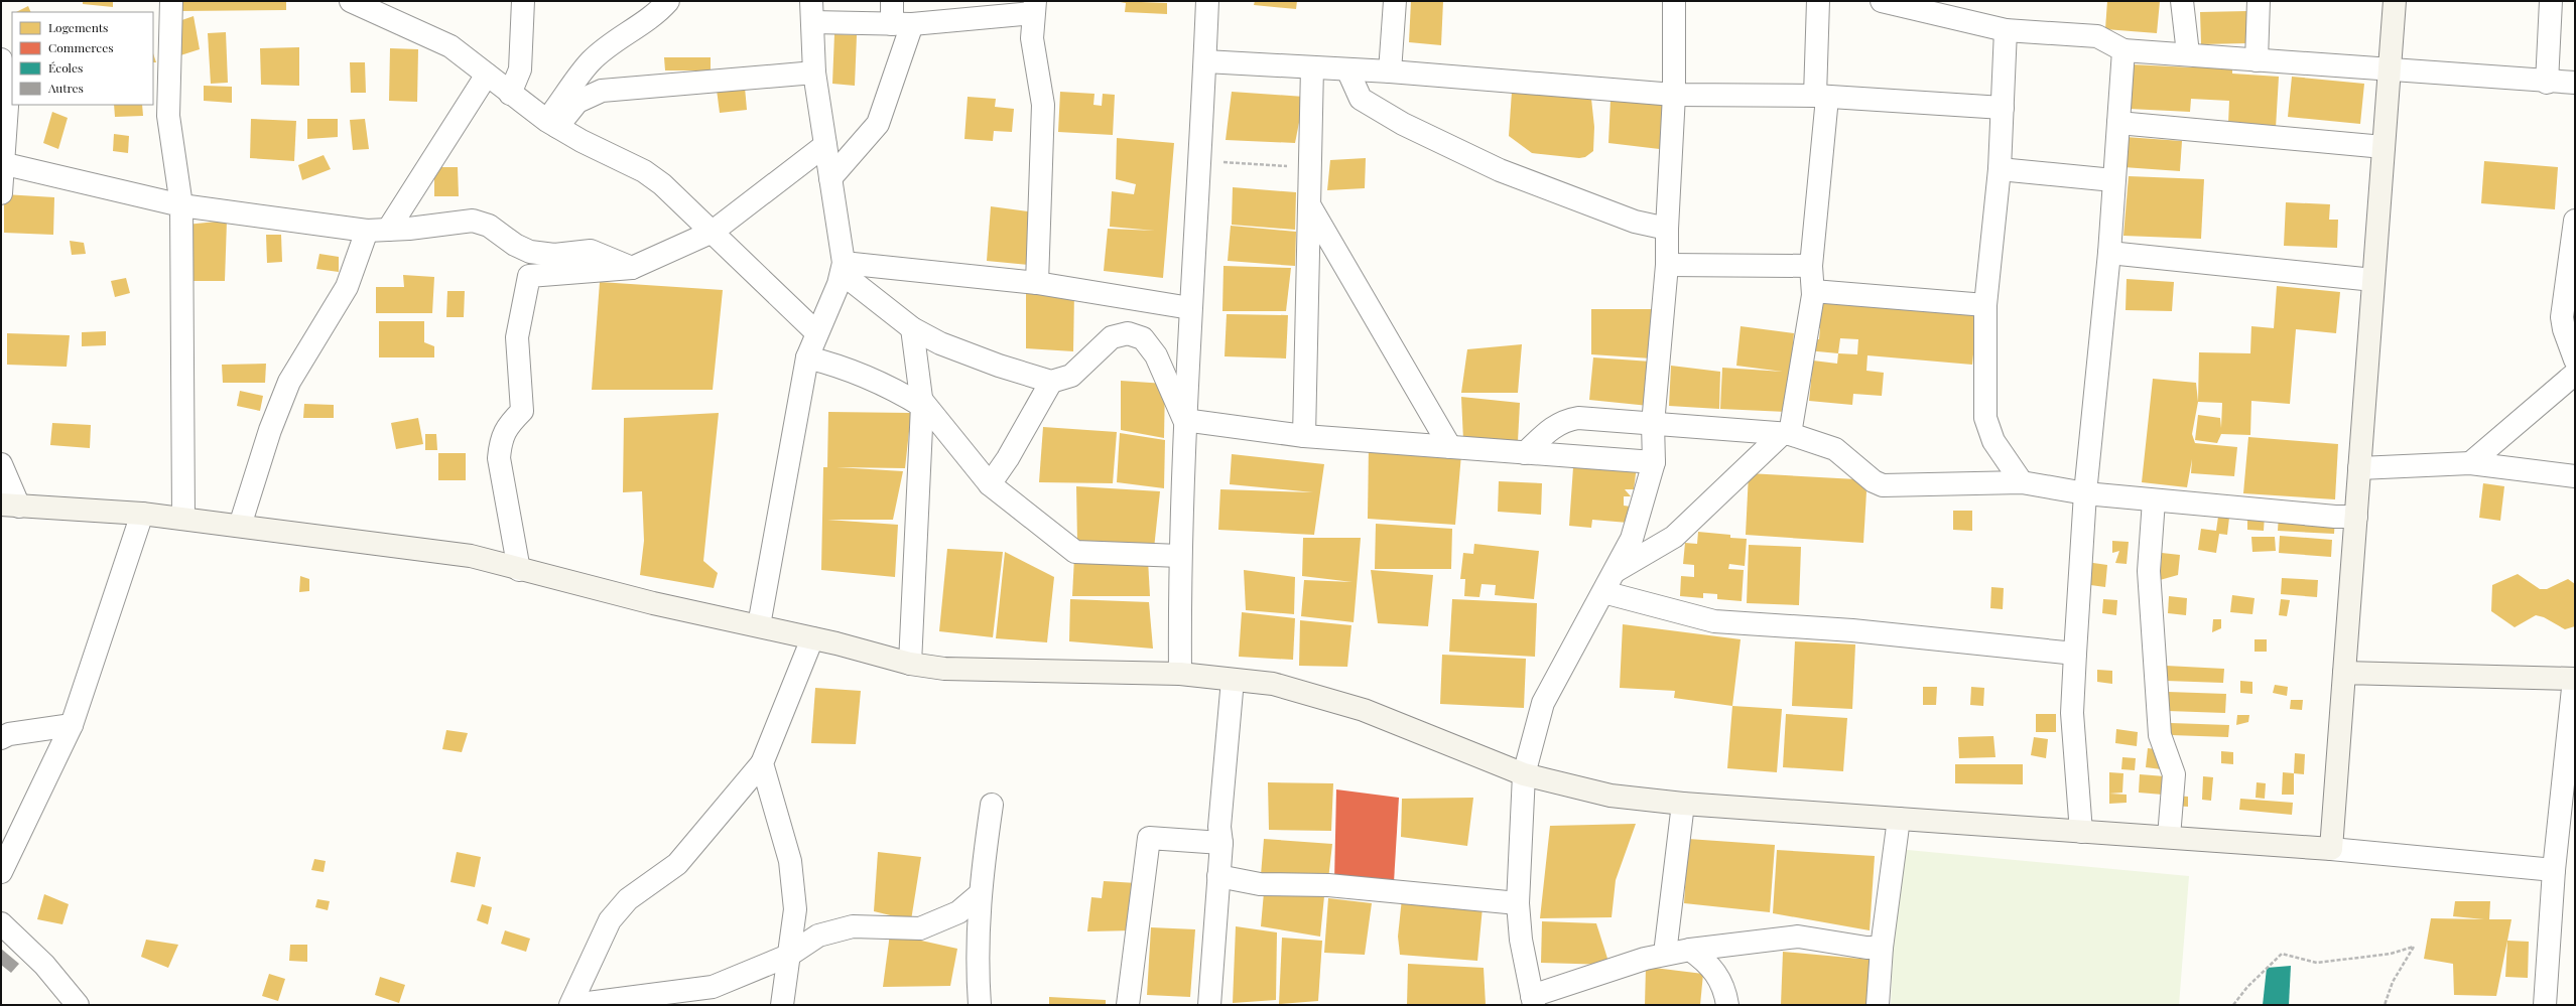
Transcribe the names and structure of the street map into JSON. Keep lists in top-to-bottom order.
{
  "legend": [
    "Logements",
    "Commerces",
    "Écoles",
    "Autres"
  ]
}
